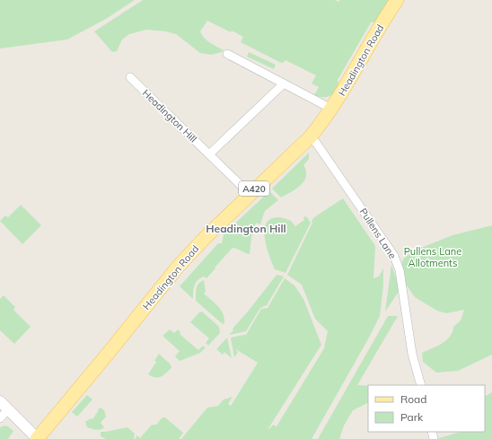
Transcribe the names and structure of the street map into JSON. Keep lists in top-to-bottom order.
{
  "streets": {
    "main road": ["Headington Road", "A420"],
    "street": ["Headington Hill", "Pullens Lane"]
  },
  "crossings": [
    ["Headington Road", "Headington Hill"],
    ["Headington Road", "Pullens Lane"]
  ],
  "districts": ["Headington Hill"],
  "parks": ["Pullens Lane Allotments"],
  "legend": ["Road", "Park"]
}
